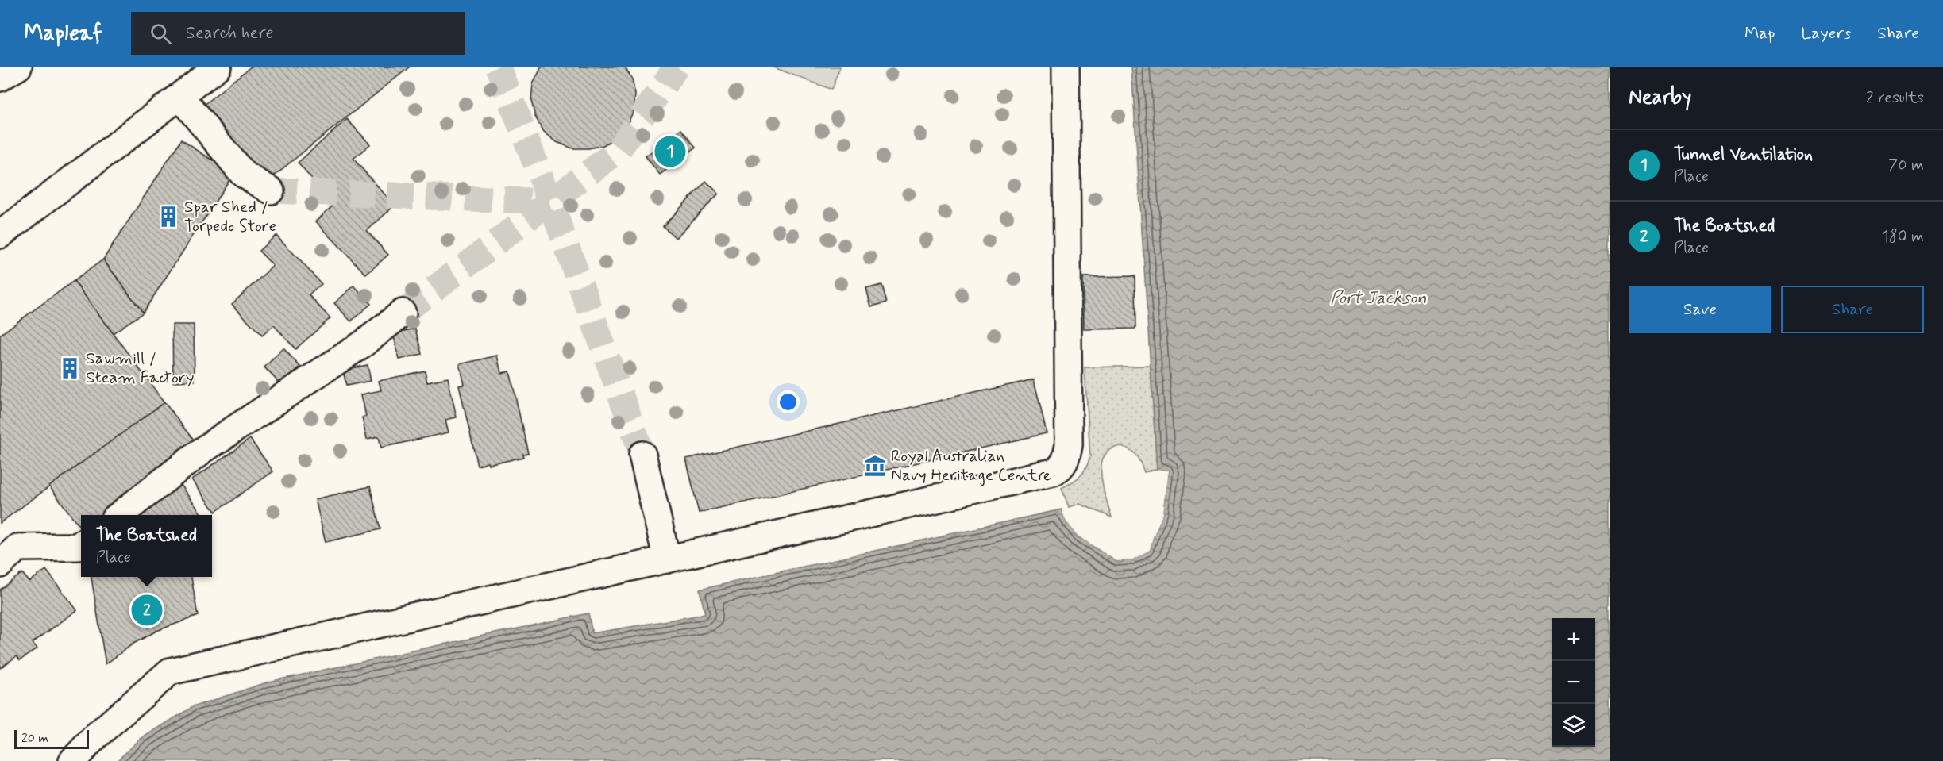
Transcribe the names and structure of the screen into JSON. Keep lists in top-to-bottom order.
{
  "water": ["Port Jackson"],
  "places": {
    "building": ["Spar Shed / Torpedo Store", "Sawmill / Steam Factory"],
    "museum": ["Royal Australian Navy Heritage Centre"]
  },
  "scale_bar": "20 m",
  "page": {
    "header": "Mapleaf",
    "search": "Search here",
    "nav": ["Map", "Layers", "Share"],
    "heading": ["Nearby", "2 results"],
    "list": [
      {
        "mark": "1",
        "name": "Tunnel Ventilation",
        "note": "Place",
        "value": "70 m"
      },
      {
        "mark": "2",
        "name": "The Boatshed",
        "note": "Place",
        "value": "180 m"
      }
    ],
    "pins": ["1", "2"],
    "buttons": ["Save", "Share"],
    "popup": ["The Boatshed", "Place"],
    "map_buttons": ["+", "−"],
    "scale": "20 m"
  }
}
